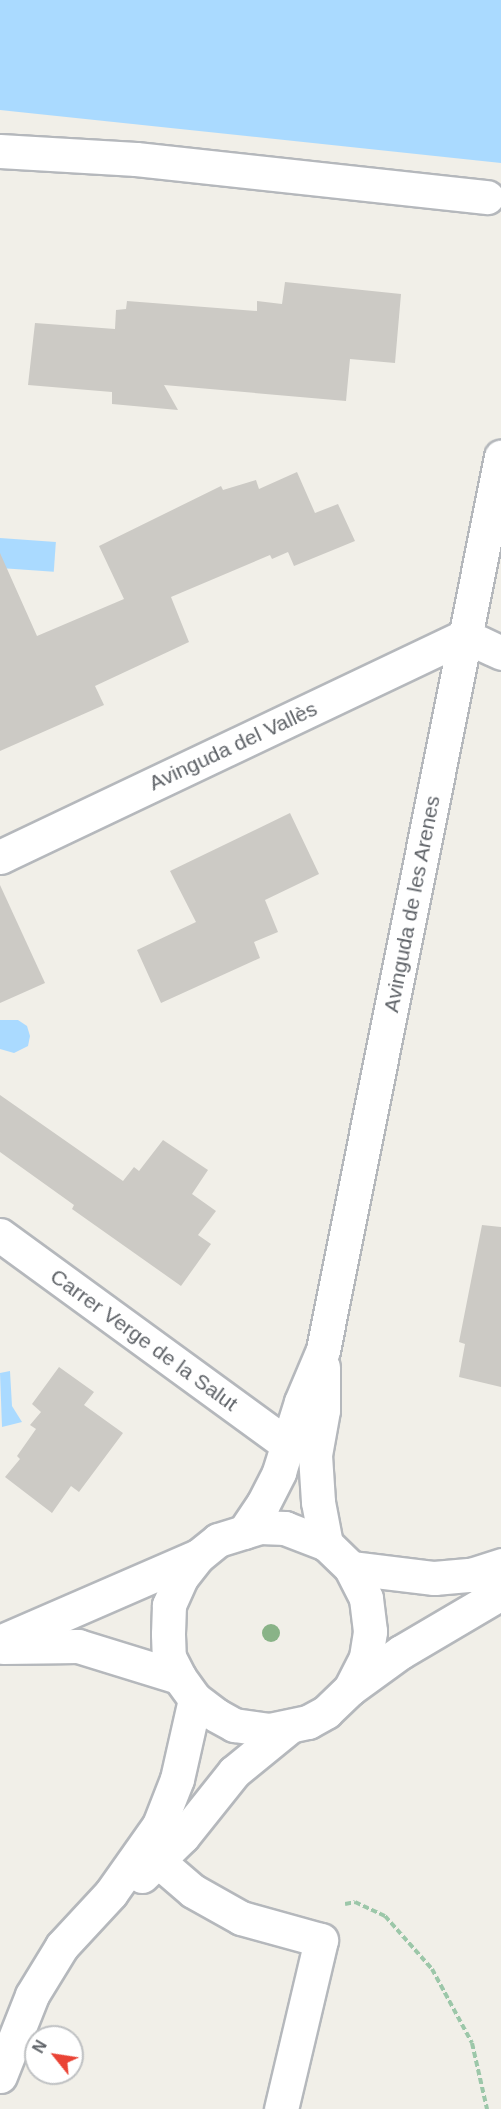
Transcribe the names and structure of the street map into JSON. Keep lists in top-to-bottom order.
{
  "streets": {
    "street": ["Avinguda del Vallès", "Avinguda de les Arenes", "Carrer Verge de la Salut"]
  },
  "crossings": [
    ["Avinguda del Vallès", "Avinguda de les Arenes"],
    ["Avinguda de les Arenes", "Carrer Verge de la Salut"]
  ],
  "north": "top left"
}
